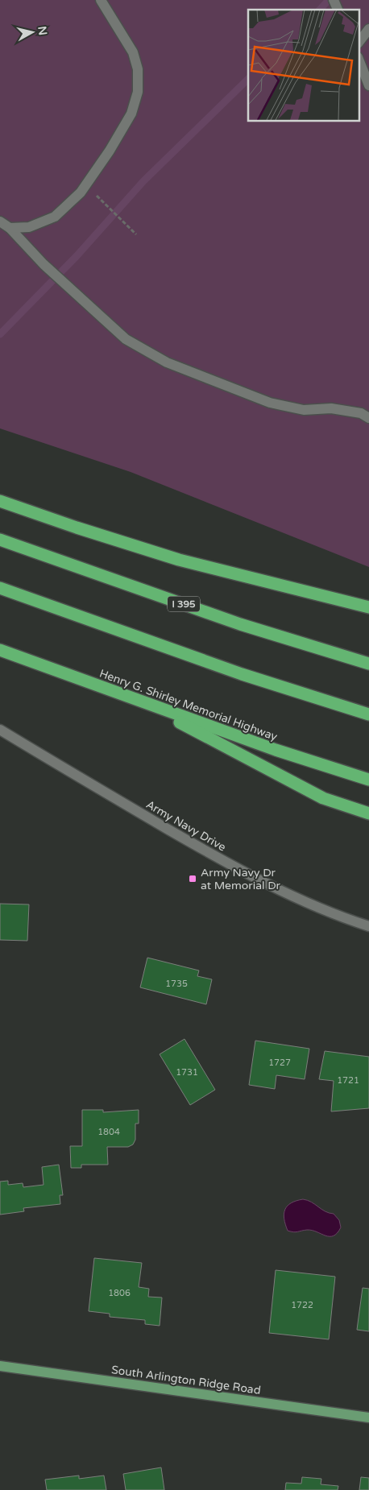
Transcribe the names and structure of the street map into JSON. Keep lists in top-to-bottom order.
{
  "streets": {
    "highway": ["I 395", "Henry G. Shirley Memorial Highway"],
    "main road": ["South Arlington Ridge Road"],
    "street": ["Army Navy Drive"]
  },
  "places": {
    "transit": ["Army Navy Dr at Memorial Dr"]
  },
  "house_numbers": [
    "1735",
    "1727",
    "1731",
    "1721",
    "1804",
    "1806",
    "1722"
  ],
  "north": "right"
}
